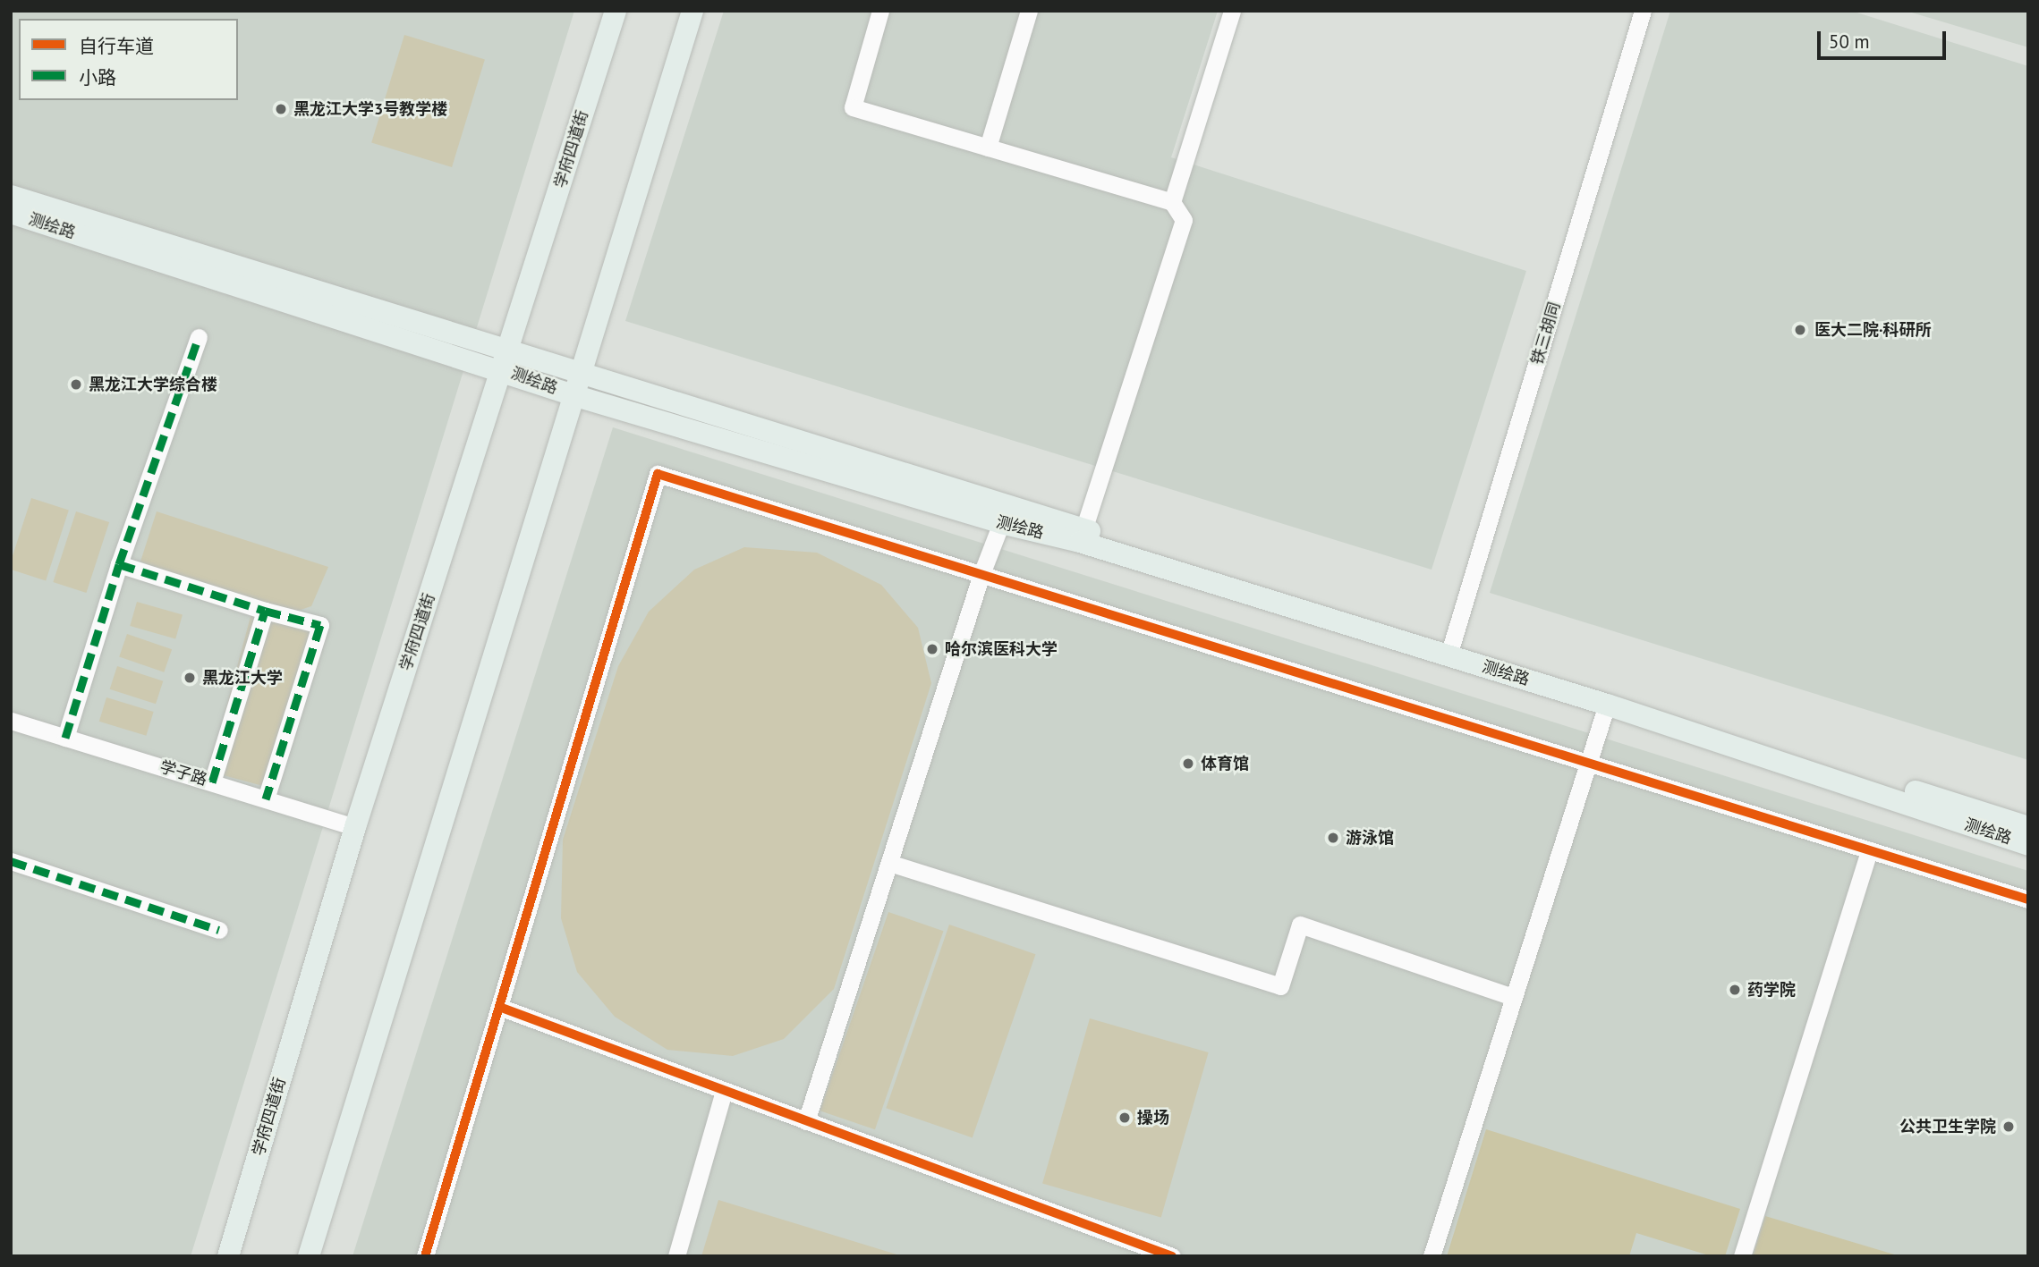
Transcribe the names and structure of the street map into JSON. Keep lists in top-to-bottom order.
{
  "streets": {
    "main road": ["学府四道街", "测绘路"],
    "street": ["铁三胡同", "学子路"]
  },
  "crossings": [
    ["学府四道街", "测绘路"],
    ["学府四道街", "学子路"],
    ["测绘路", "铁三胡同"]
  ],
  "places": [
    "黑龙江大学3号教学楼",
    "医大二院·科研所",
    "黑龙江大学综合楼",
    "哈尔滨医科大学",
    "黑龙江大学",
    "体育馆",
    "游泳馆",
    "药学院",
    "操场",
    "公共卫生学院"
  ],
  "legend": ["自行车道", "小路"],
  "scale_bar": "50 m"
}
